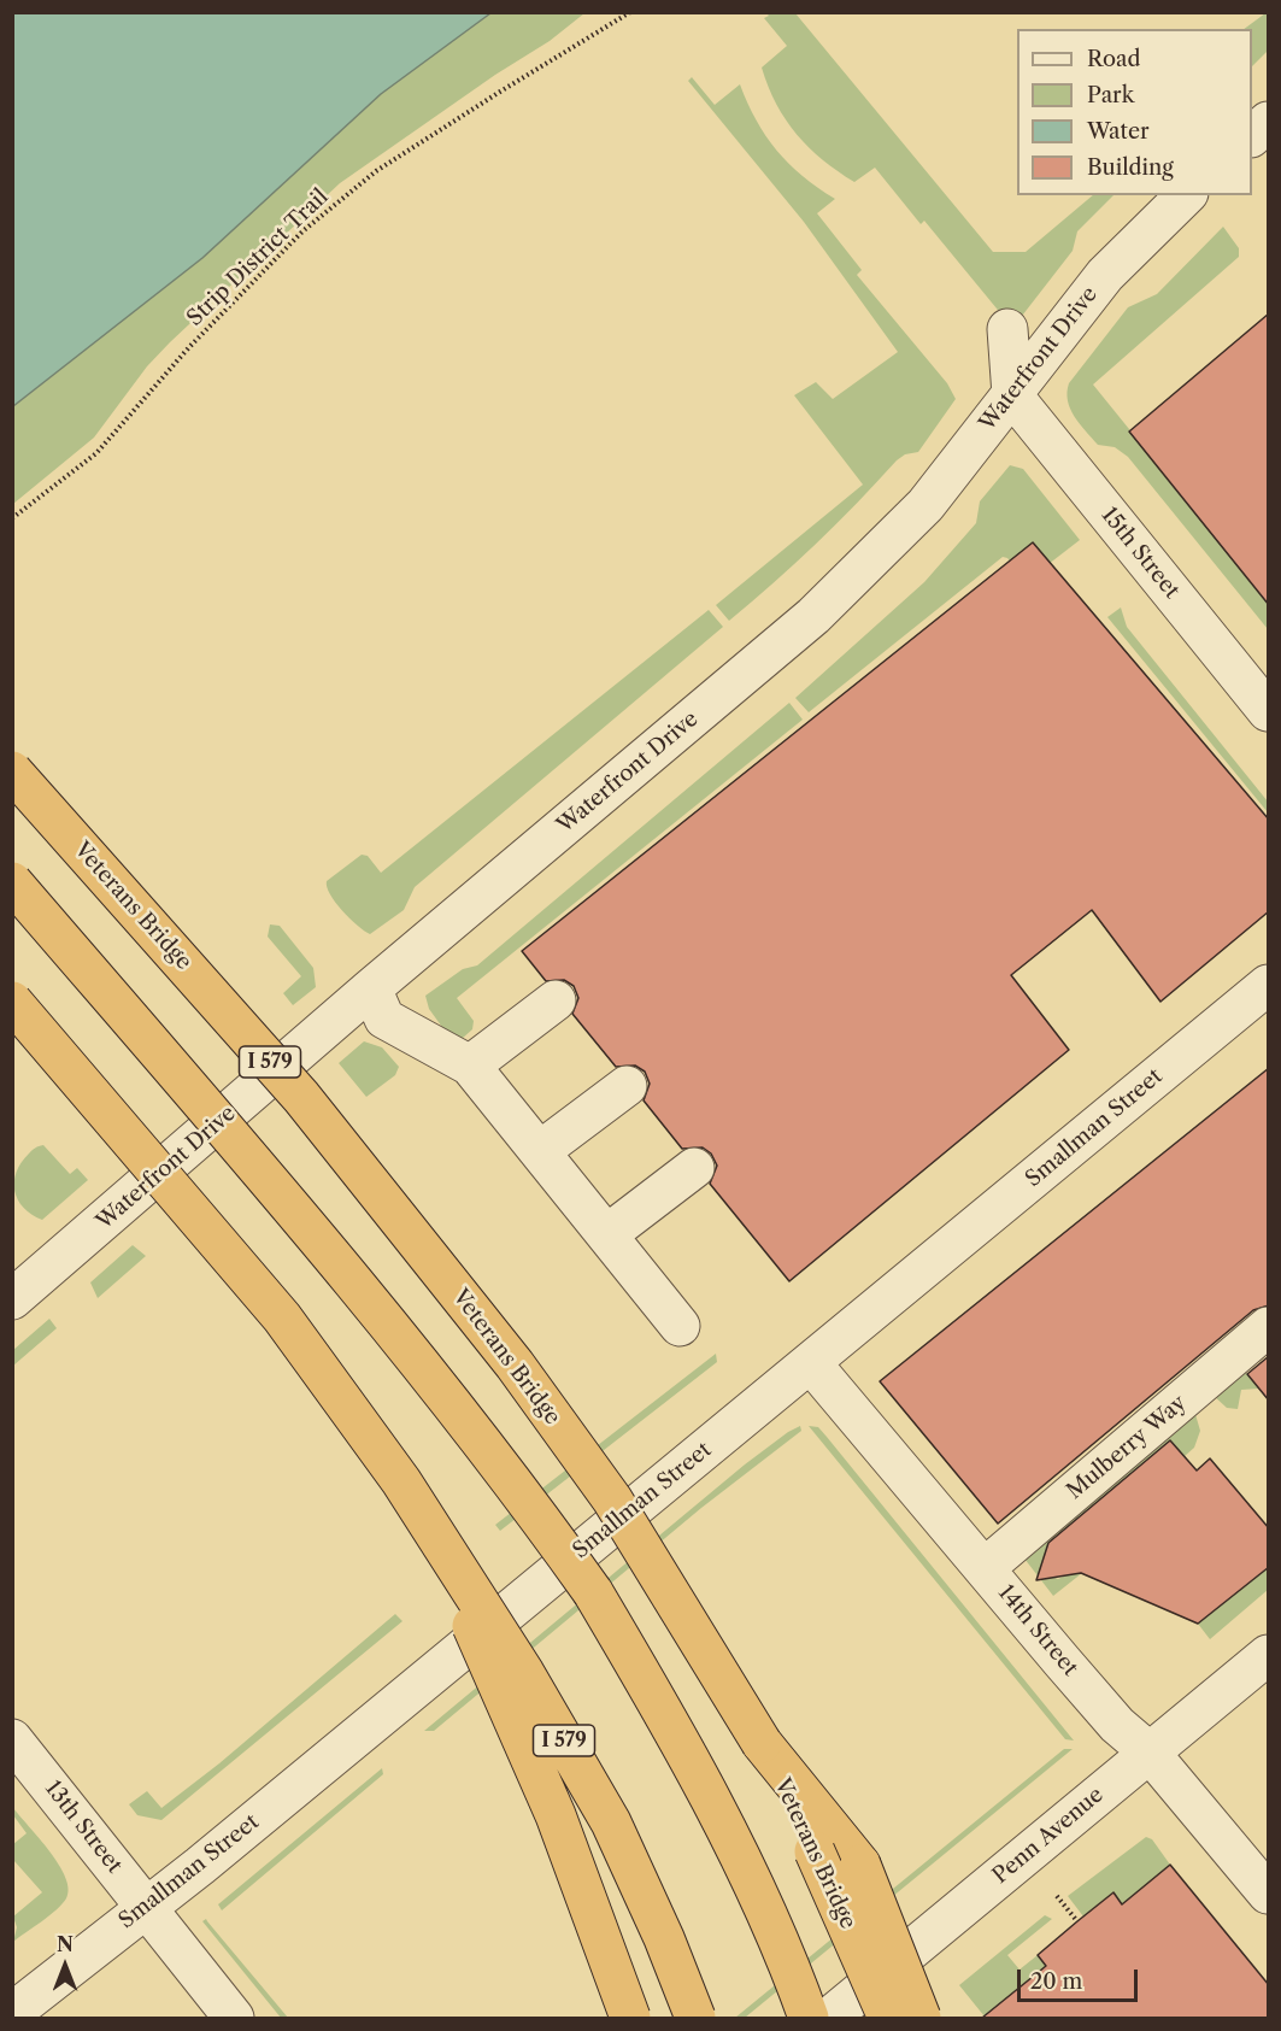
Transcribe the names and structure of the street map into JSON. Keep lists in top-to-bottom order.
{
  "streets": {
    "highway": ["Veterans Bridge", "I 579"],
    "street": [
      "Waterfront Drive",
      "15th Street",
      "Smallman Street",
      "Mulberry Way",
      "14th Street",
      "13th Street",
      "Penn Avenue"
    ],
    "path": ["Strip District Trail"]
  },
  "crossings": [
    ["Waterfront Drive", "15th Street"],
    ["Smallman Street", "14th Street"],
    ["Smallman Street", "13th Street"],
    ["Mulberry Way", "14th Street"],
    ["14th Street", "Penn Avenue"]
  ],
  "legend": [
    "Road",
    "Park",
    "Water",
    "Building"
  ],
  "scale_bar": "20 m",
  "north": "top"
}
